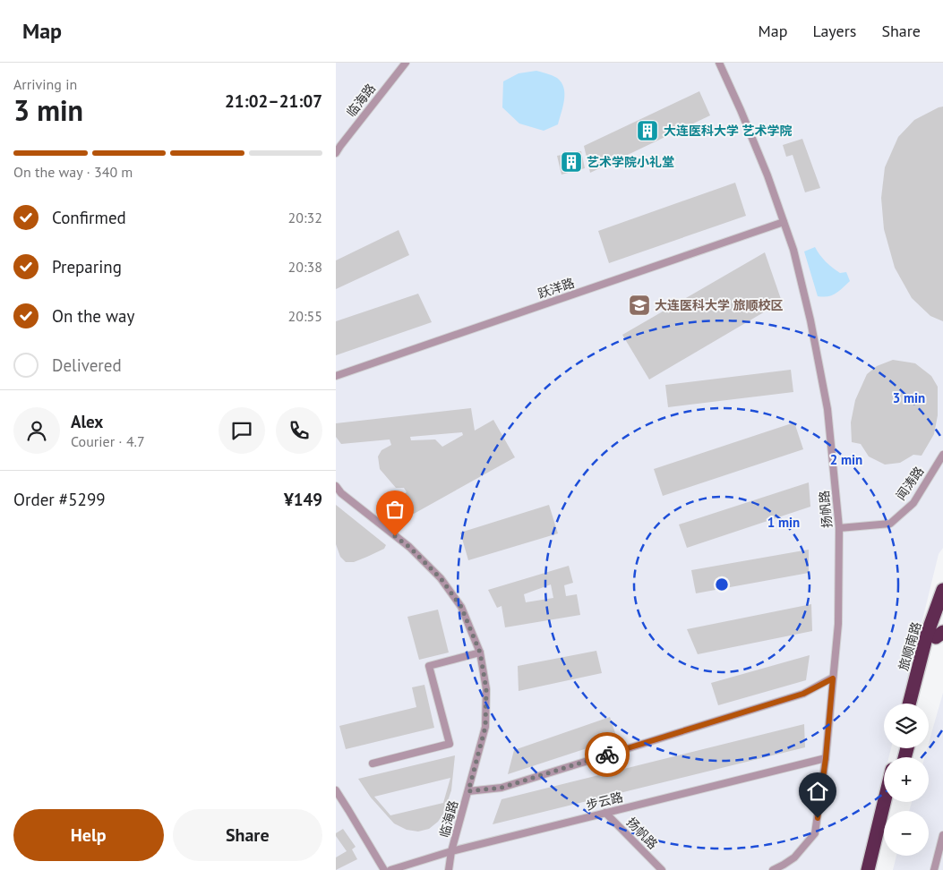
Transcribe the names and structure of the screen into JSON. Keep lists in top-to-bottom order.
{
  "streets": {
    "highway": ["旅顺南路"],
    "street": [
      "临海路",
      "跃洋路",
      "闻涛路",
      "扬帆路",
      "步云路"
    ]
  },
  "crossings": [
    ["临海路", "步云路"],
    ["跃洋路", "扬帆路"],
    ["闻涛路", "扬帆路"],
    ["扬帆路", "步云路"]
  ],
  "places": {
    "building": ["大连医科大学 艺术学院", "艺术学院小礼堂"],
    "school or university": ["大连医科大学 旅顺校区"]
  },
  "page": {
    "header": "Map",
    "nav": ["Map", "Layers", "Share"],
    "heading": ["3 min", "Arriving in", "21:02–21:07"],
    "panel": [
      "Alex",
      "Courier · 4.7",
      "Order #5299",
      "¥149"
    ],
    "bar": "On the way · 340 m",
    "list": [
      ["Confirmed", "20:32"],
      ["Preparing", "20:38"],
      ["On the way", "20:55"],
      "Delivered"
    ],
    "map_buttons": ["+", "−"],
    "buttons": ["Help", "Share"]
  },
  "rings": ["3 min", "2 min", "1 min"]
}
